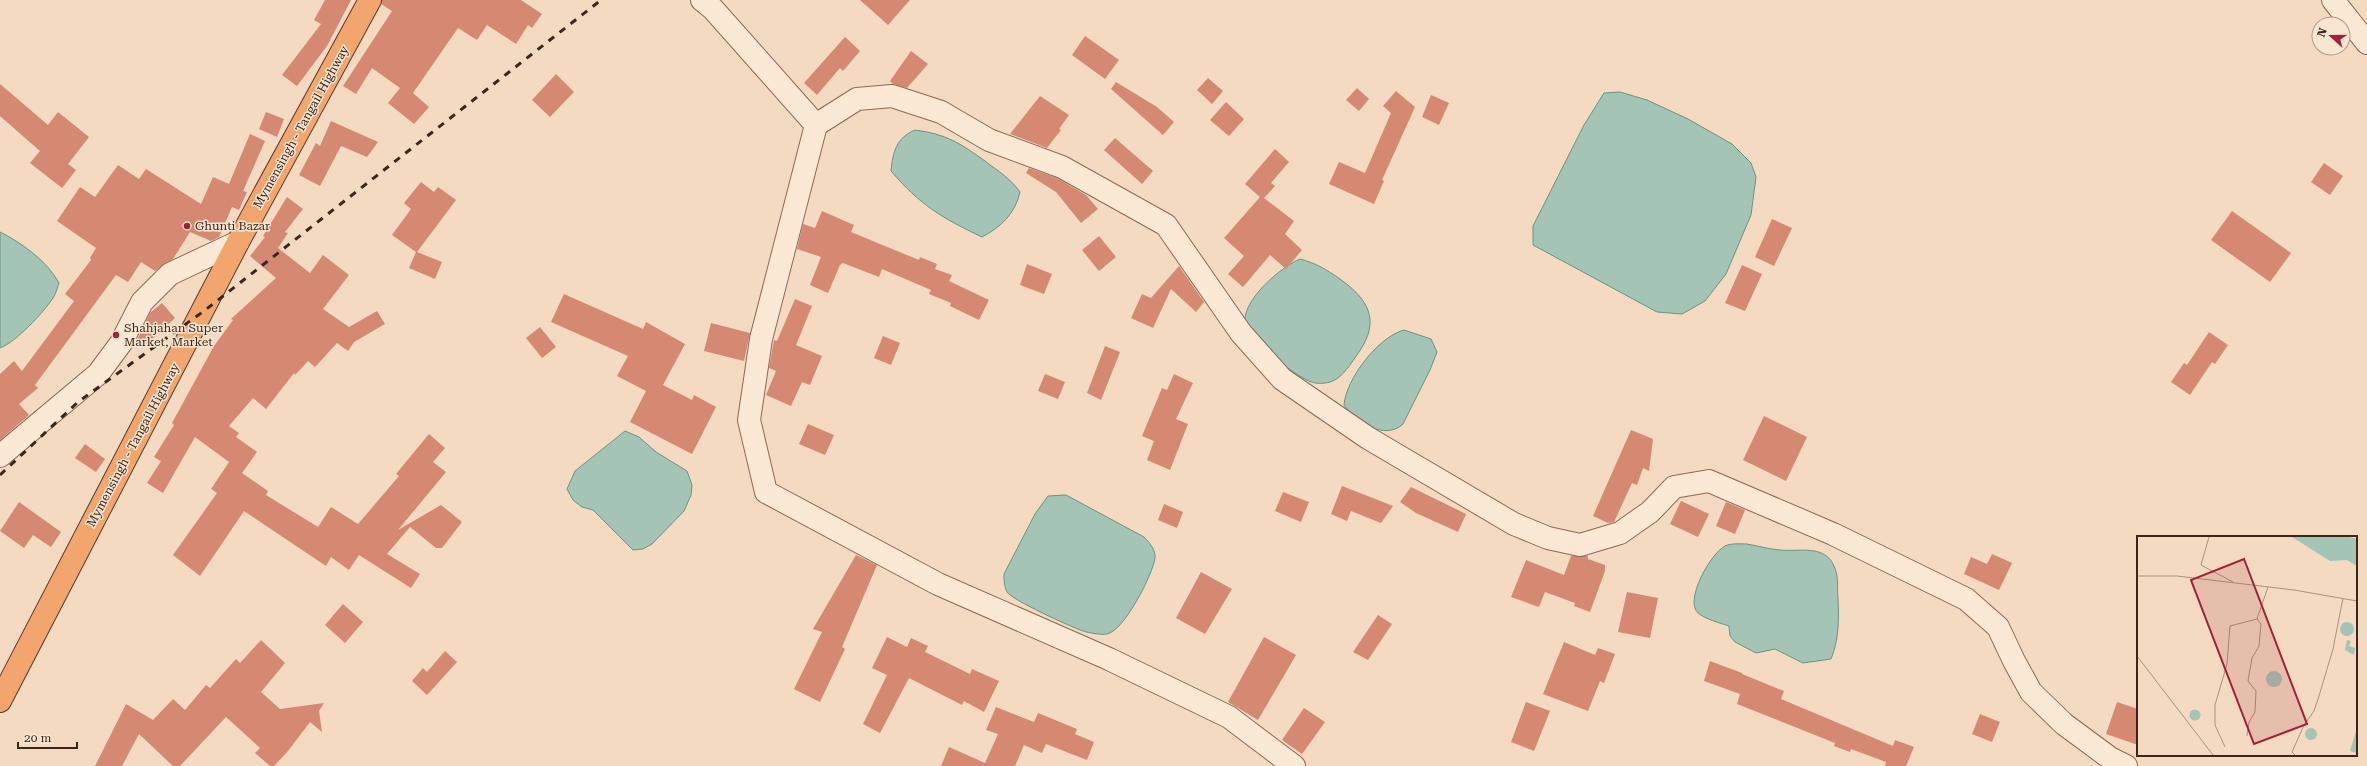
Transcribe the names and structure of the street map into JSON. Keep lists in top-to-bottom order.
{
  "streets": {
    "highway": ["Mymensingh - Tangail Highway"]
  },
  "places": ["Ghunti Bazar", "Shahjahan Super Market, Market"],
  "scale_bar": "20 m",
  "north": "left"
}
